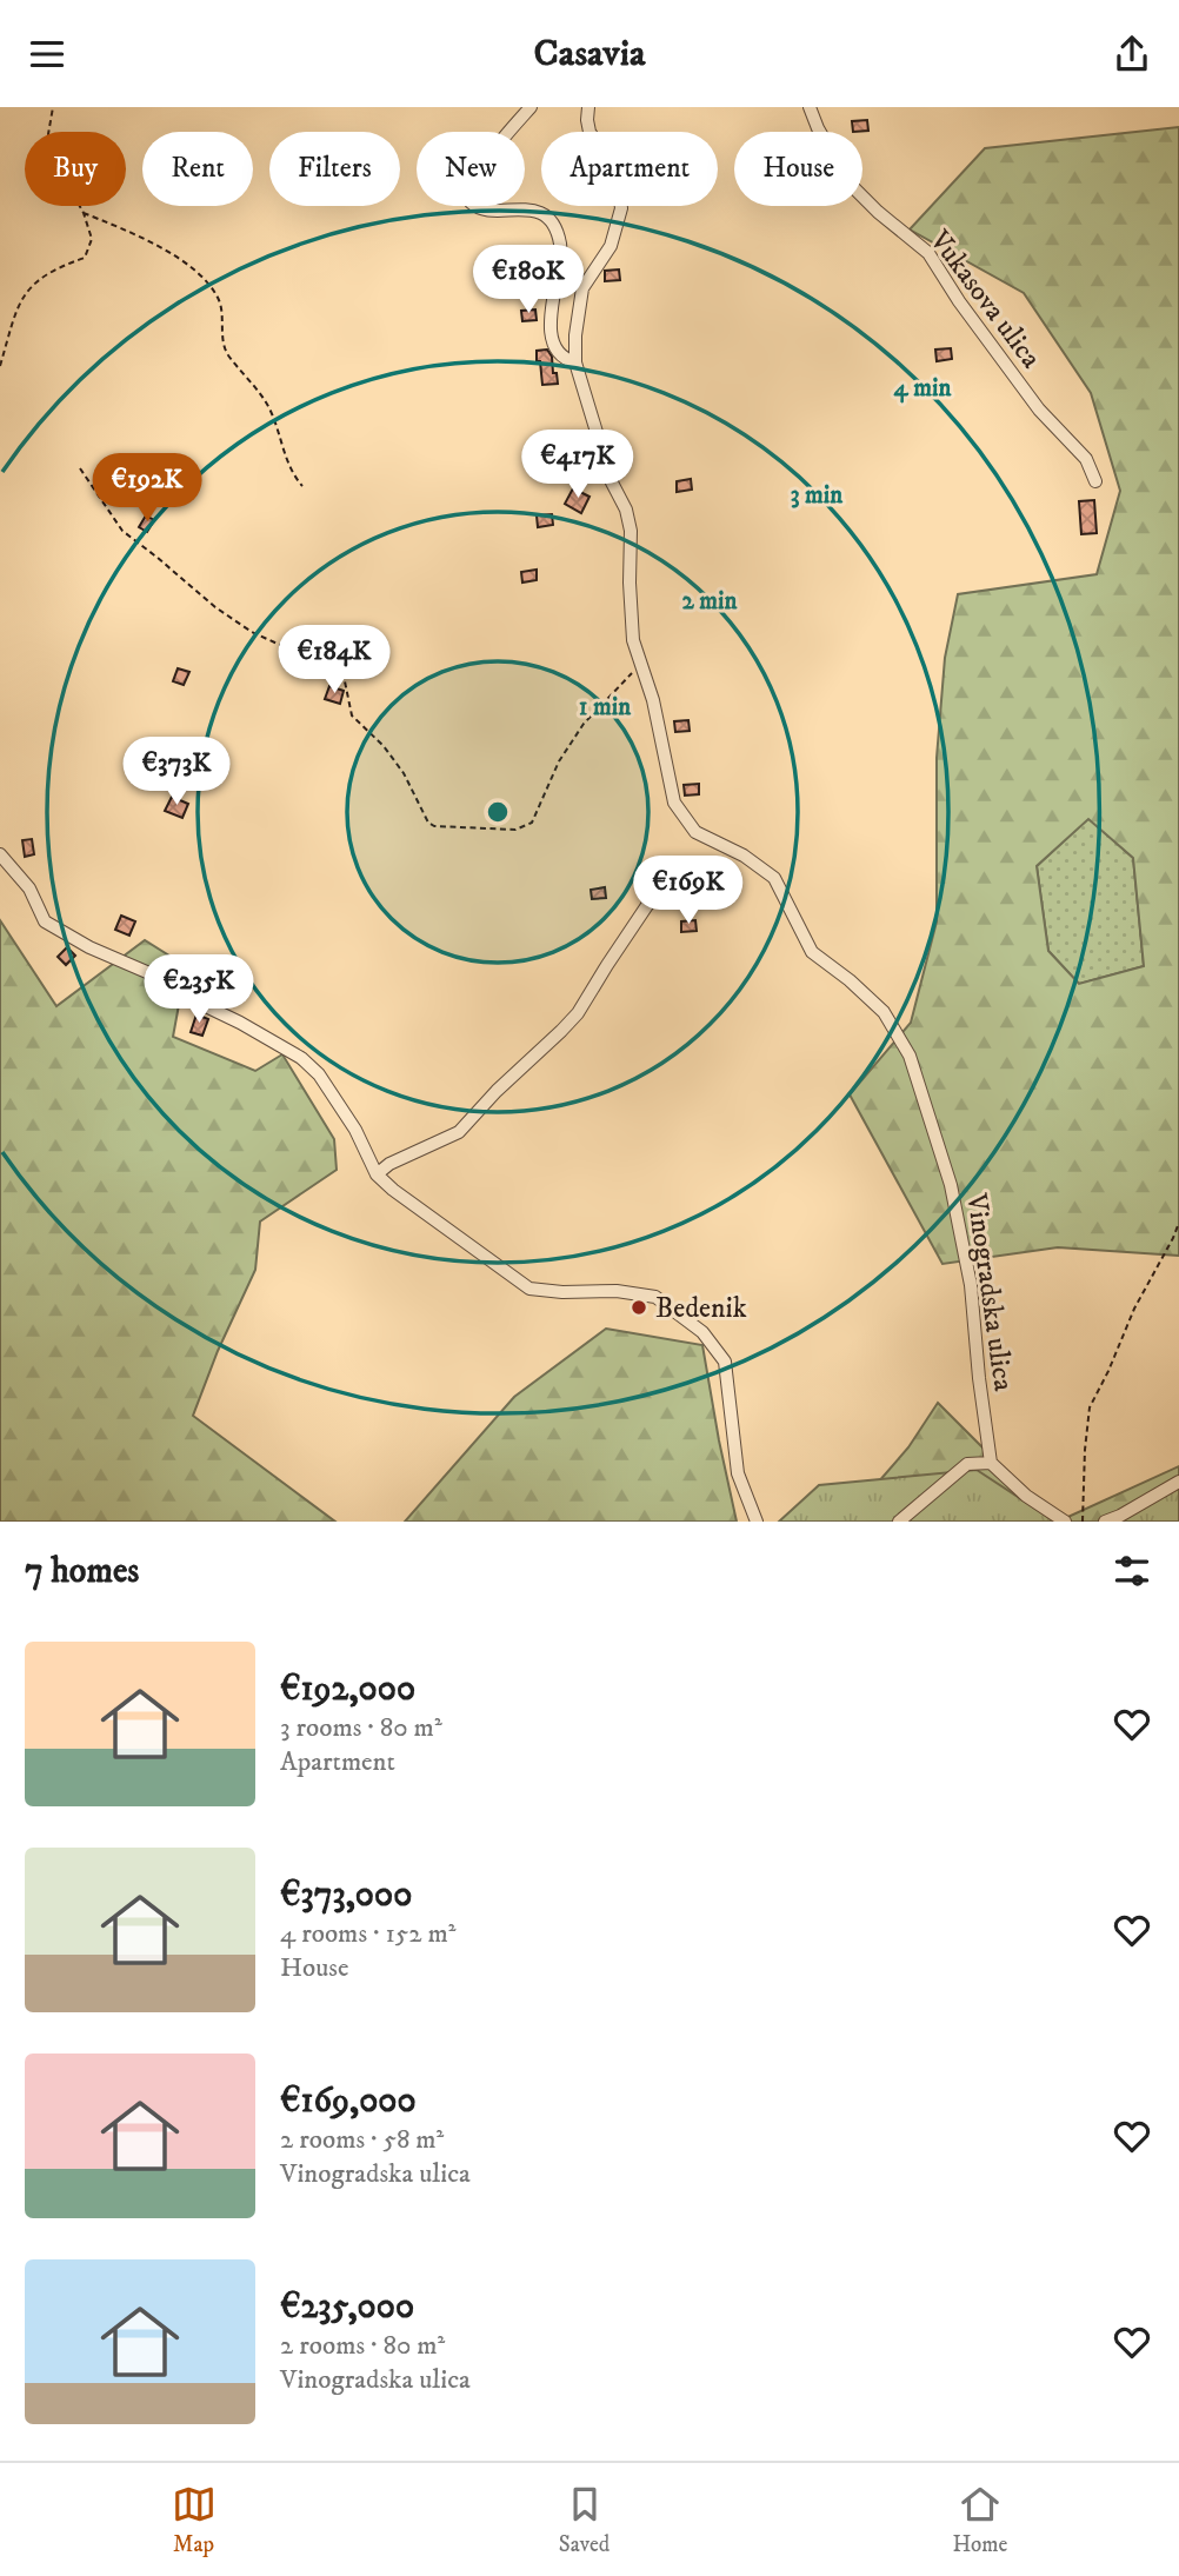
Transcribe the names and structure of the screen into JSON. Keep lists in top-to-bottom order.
{
  "streets": {
    "street": ["Vukasova ulica", "Vinogradska ulica"]
  },
  "places": ["Bedenik"],
  "page": {
    "header": "Casavia",
    "chip": [
      "Buy",
      "Rent",
      "Filters",
      "New",
      "Apartment",
      "House"
    ],
    "price": [
      "€180K",
      "€417K",
      "€192K",
      "€184K",
      "€373K",
      "€169K",
      "€235K"
    ],
    "heading": "7 homes",
    "list": [
      {
        "name": "€192,000",
        "note": "3 rooms · 80 m² · Apartment"
      },
      {
        "name": "€373,000",
        "note": "4 rooms · 152 m² · House"
      },
      {
        "name": "€169,000",
        "note": "2 rooms · 58 m² · Vinogradska ulica"
      },
      {
        "name": "€235,000",
        "note": "2 rooms · 80 m² · Vinogradska ulica"
      }
    ],
    "tabs": ["Map", "Saved", "Home"]
  },
  "rings": [
    "4 min",
    "3 min",
    "2 min",
    "1 min"
  ]
}
